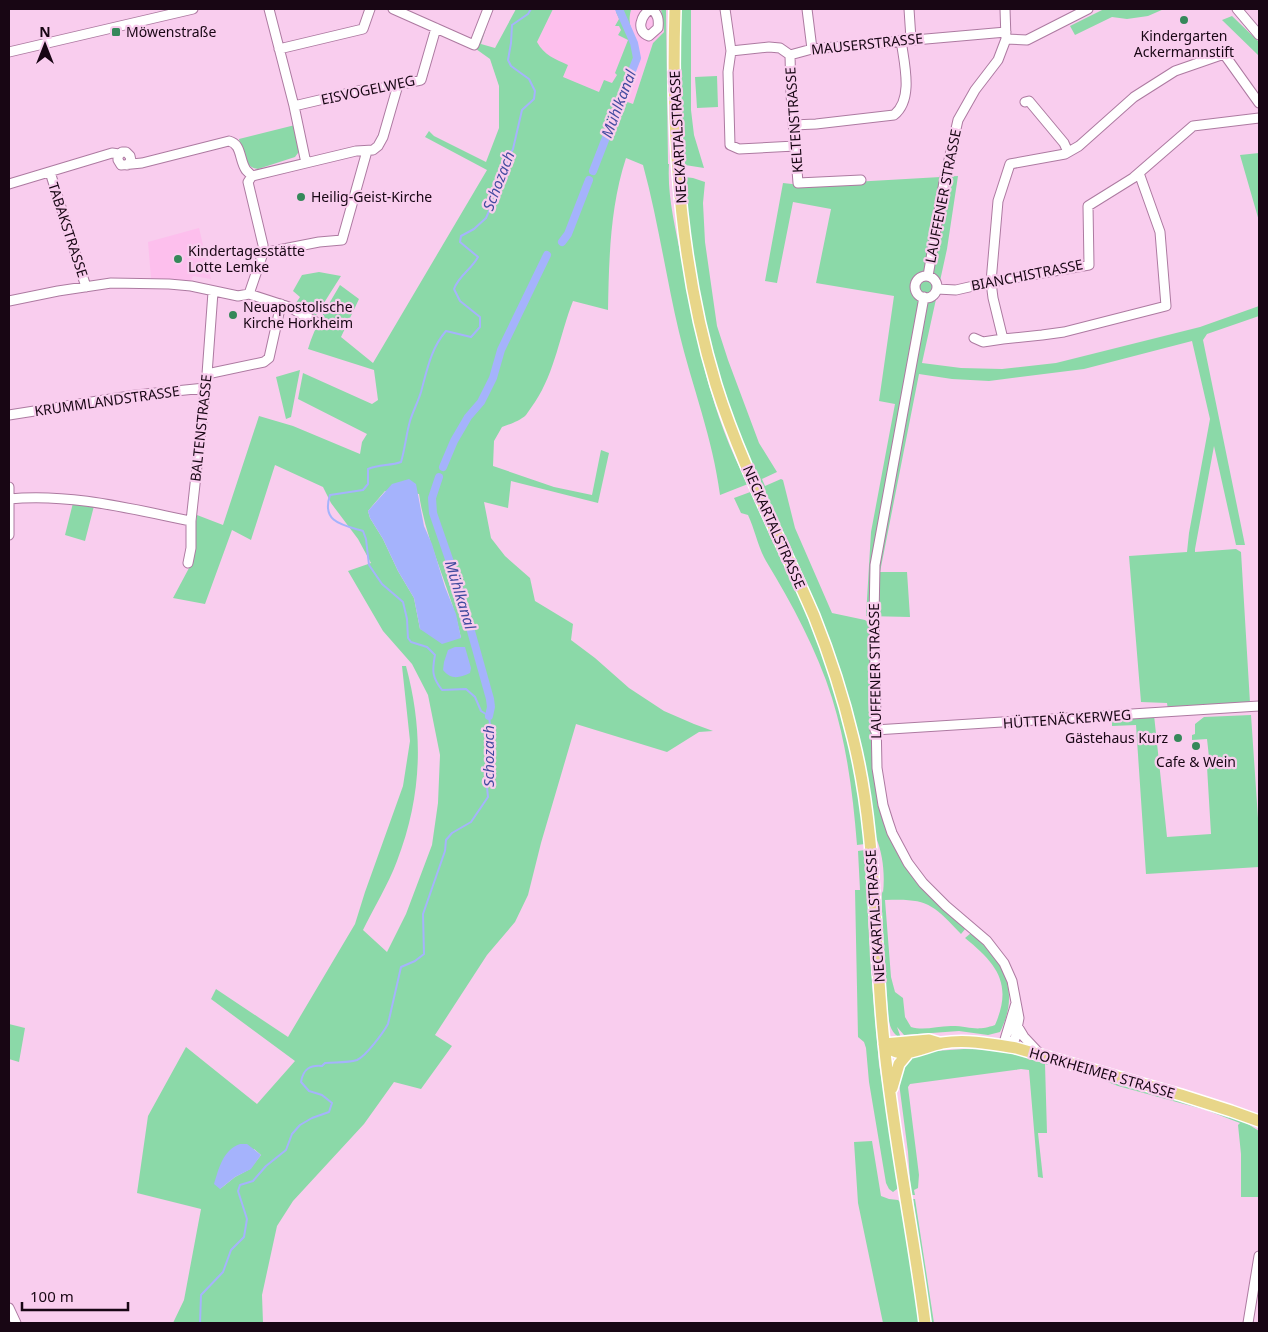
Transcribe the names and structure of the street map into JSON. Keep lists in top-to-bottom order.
{
  "streets": {
    "main road": ["NECKARTALSTRASSE", "HORKHEIMER STRASSE"],
    "street": [
      "MAUSERSTRASSE",
      "EISVOGELWEG",
      "KELTENSTRASSE",
      "LAUFFENER STRASSE",
      "TABAKSTRASSE",
      "BIANCHISTRASSE",
      "KRUMMLANDSTRASSE",
      "BALTENSTRASSE",
      "HÜTTENÄCKERWEG"
    ]
  },
  "crossings": [
    ["MAUSERSTRASSE", "KELTENSTRASSE"],
    ["MAUSERSTRASSE", "LAUFFENER STRASSE"],
    ["NECKARTALSTRASSE", "HORKHEIMER STRASSE"],
    ["LAUFFENER STRASSE", "BIANCHISTRASSE"],
    ["LAUFFENER STRASSE", "HÜTTENÄCKERWEG"],
    ["KRUMMLANDSTRASSE", "BALTENSTRASSE"]
  ],
  "water": ["Mühlkanal", "Schozach"],
  "places": {
    "other": [
      "Kindergarten Ackermannstift",
      "Heilig-Geist-Kirche",
      "Kindertagesstätte Lotte Lemke",
      "Neuapostolische Kirche Horkheim",
      "Gästehaus Kurz",
      "Cafe & Wein"
    ],
    "transit": ["Möwenstraße"]
  },
  "scale_bar": "100 m",
  "north": "top"
}
